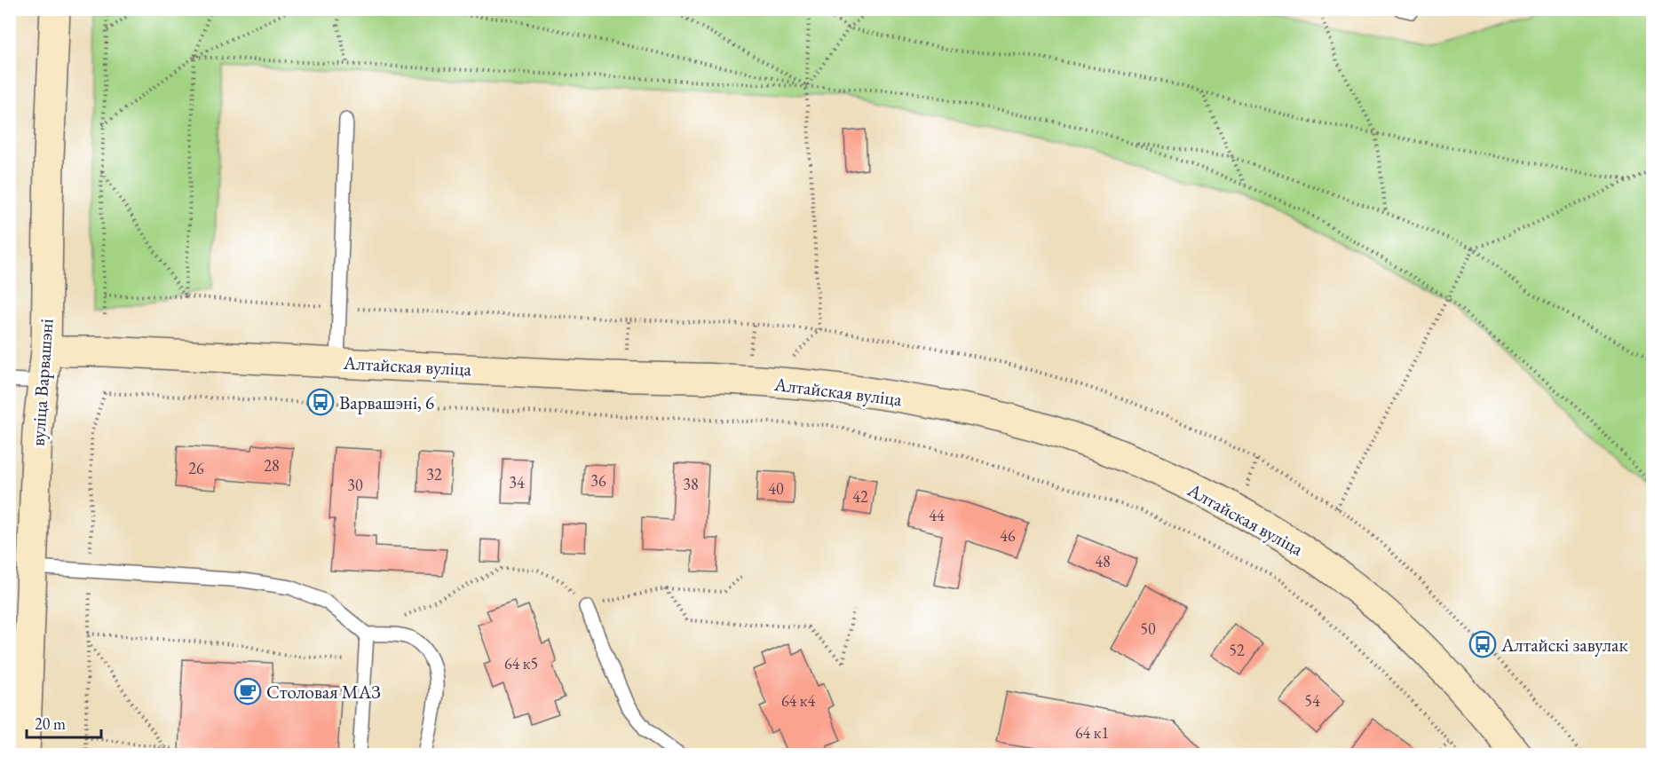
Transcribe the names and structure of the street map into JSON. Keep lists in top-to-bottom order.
{
  "streets": {
    "main road": ["Алтайская вуліца", "вуліца Варвашэні"]
  },
  "crossings": [
    ["Алтайская вуліца", "вуліца Варвашэні"]
  ],
  "places": {
    "bus stop": ["Варвашэні, 6", "Алтайскі завулак"],
    "cafe": ["Столовая МАЗ"]
  },
  "house_numbers": [
    "28",
    "26",
    "32",
    "36",
    "34",
    "38",
    "30",
    "40",
    "42",
    "44",
    "46",
    "48",
    "50",
    "52",
    "64 к5",
    "64 к4",
    "54",
    "64 к1"
  ],
  "scale_bar": "20 m"
}
